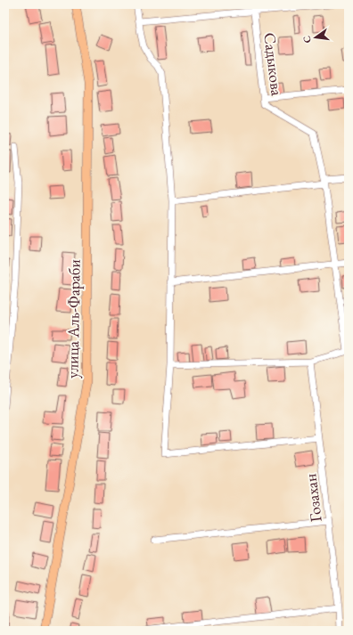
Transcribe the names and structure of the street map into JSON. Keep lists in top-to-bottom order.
{
  "streets": {
    "main road": ["улица Аль-Фараби"],
    "street": ["Садыкова", "Гозахан"]
  },
  "north": "left"
}
